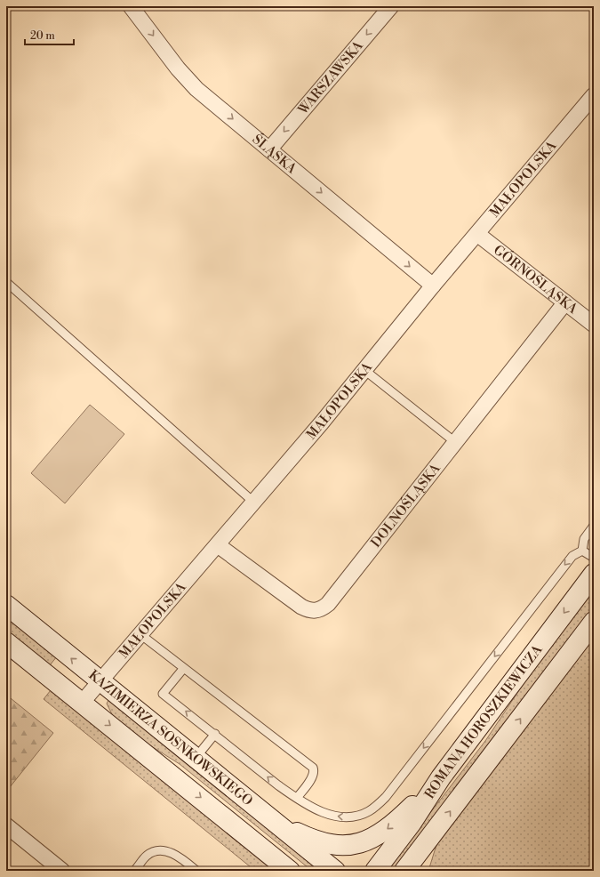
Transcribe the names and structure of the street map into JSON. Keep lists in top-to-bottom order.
{
  "streets": {
    "street": [
      "WARSZAWSKA",
      "ŚLĄSKA",
      "MAŁOPOLSKA",
      "GÓRNOŚLĄSKA",
      "DOLNOŚLĄSKA",
      "ROMANA HOROSZKIEWICZA",
      "KAZIMIERZA SOSNKOWSKIEGO"
    ]
  },
  "crossings": [
    ["WARSZAWSKA", "ŚLĄSKA"],
    ["ŚLĄSKA", "MAŁOPOLSKA"],
    ["MAŁOPOLSKA", "GÓRNOŚLĄSKA"],
    ["MAŁOPOLSKA", "DOLNOŚLĄSKA"],
    ["MAŁOPOLSKA", "KAZIMIERZA SOSNKOWSKIEGO"],
    ["GÓRNOŚLĄSKA", "DOLNOŚLĄSKA"]
  ],
  "one_way": ["WARSZAWSKA", "ŚLĄSKA"],
  "scale_bar": "20 m"
}
